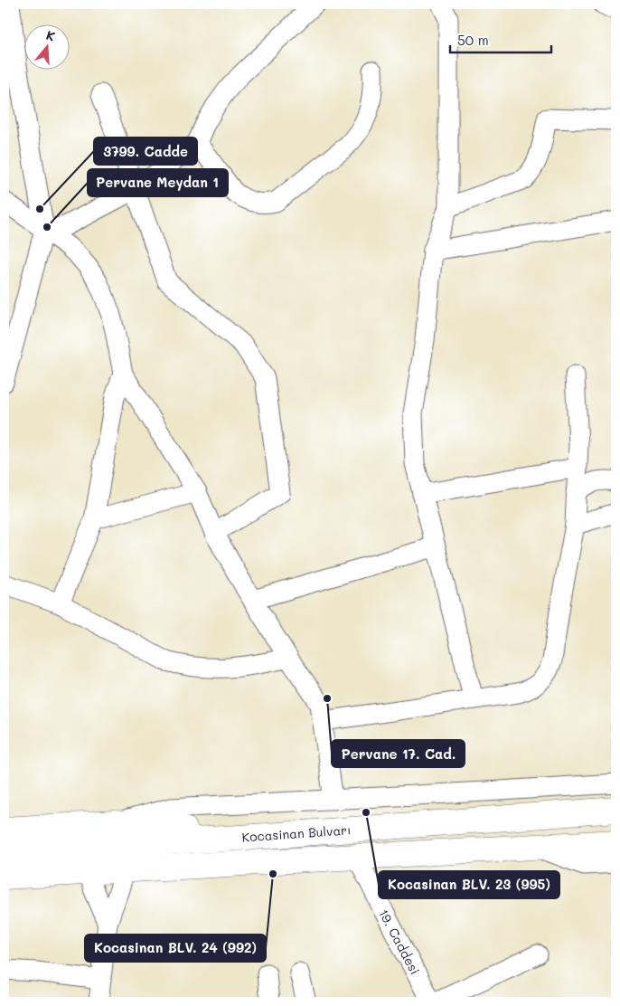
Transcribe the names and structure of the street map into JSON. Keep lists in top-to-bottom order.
{
  "streets": {
    "highway": ["Kocasinan Bulvarı"],
    "street": ["19. Caddesi"]
  },
  "crossings": [
    ["Kocasinan Bulvarı", "19. Caddesi"]
  ],
  "places": [
    "3799. Cadde",
    "Pervane Meydan 1",
    "Pervane 17. Cad.",
    "Kocasinan BLV. 23 (995)",
    "Kocasinan BLV. 24 (992)"
  ],
  "scale_bar": "50 m",
  "north": "top"
}
